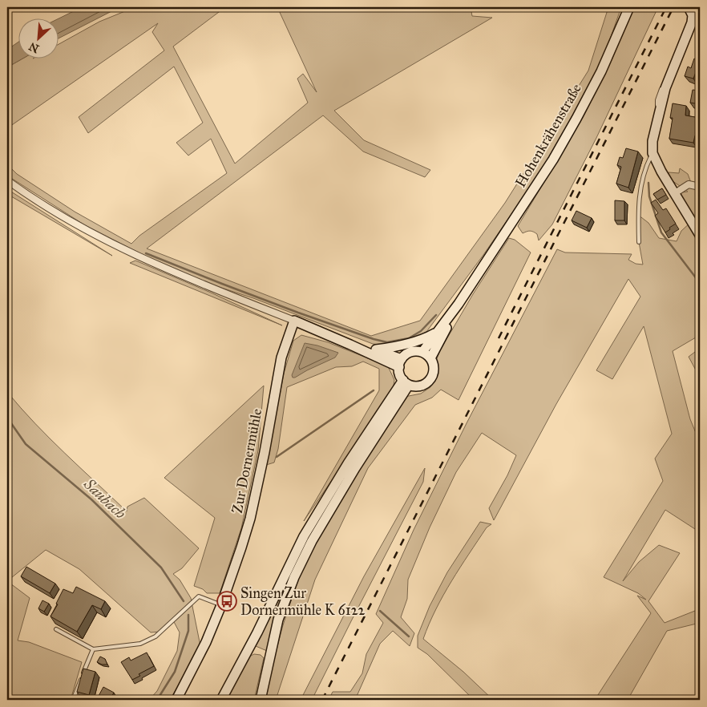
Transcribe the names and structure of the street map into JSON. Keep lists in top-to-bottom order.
{
  "streets": {
    "main road": ["Hohenkrähenstraße", "Zur Dornermühle"]
  },
  "water": ["Saubach"],
  "places": {
    "bus stop": ["Singen Zur Dornermühle K 6122"]
  },
  "north": "bottom left"
}
